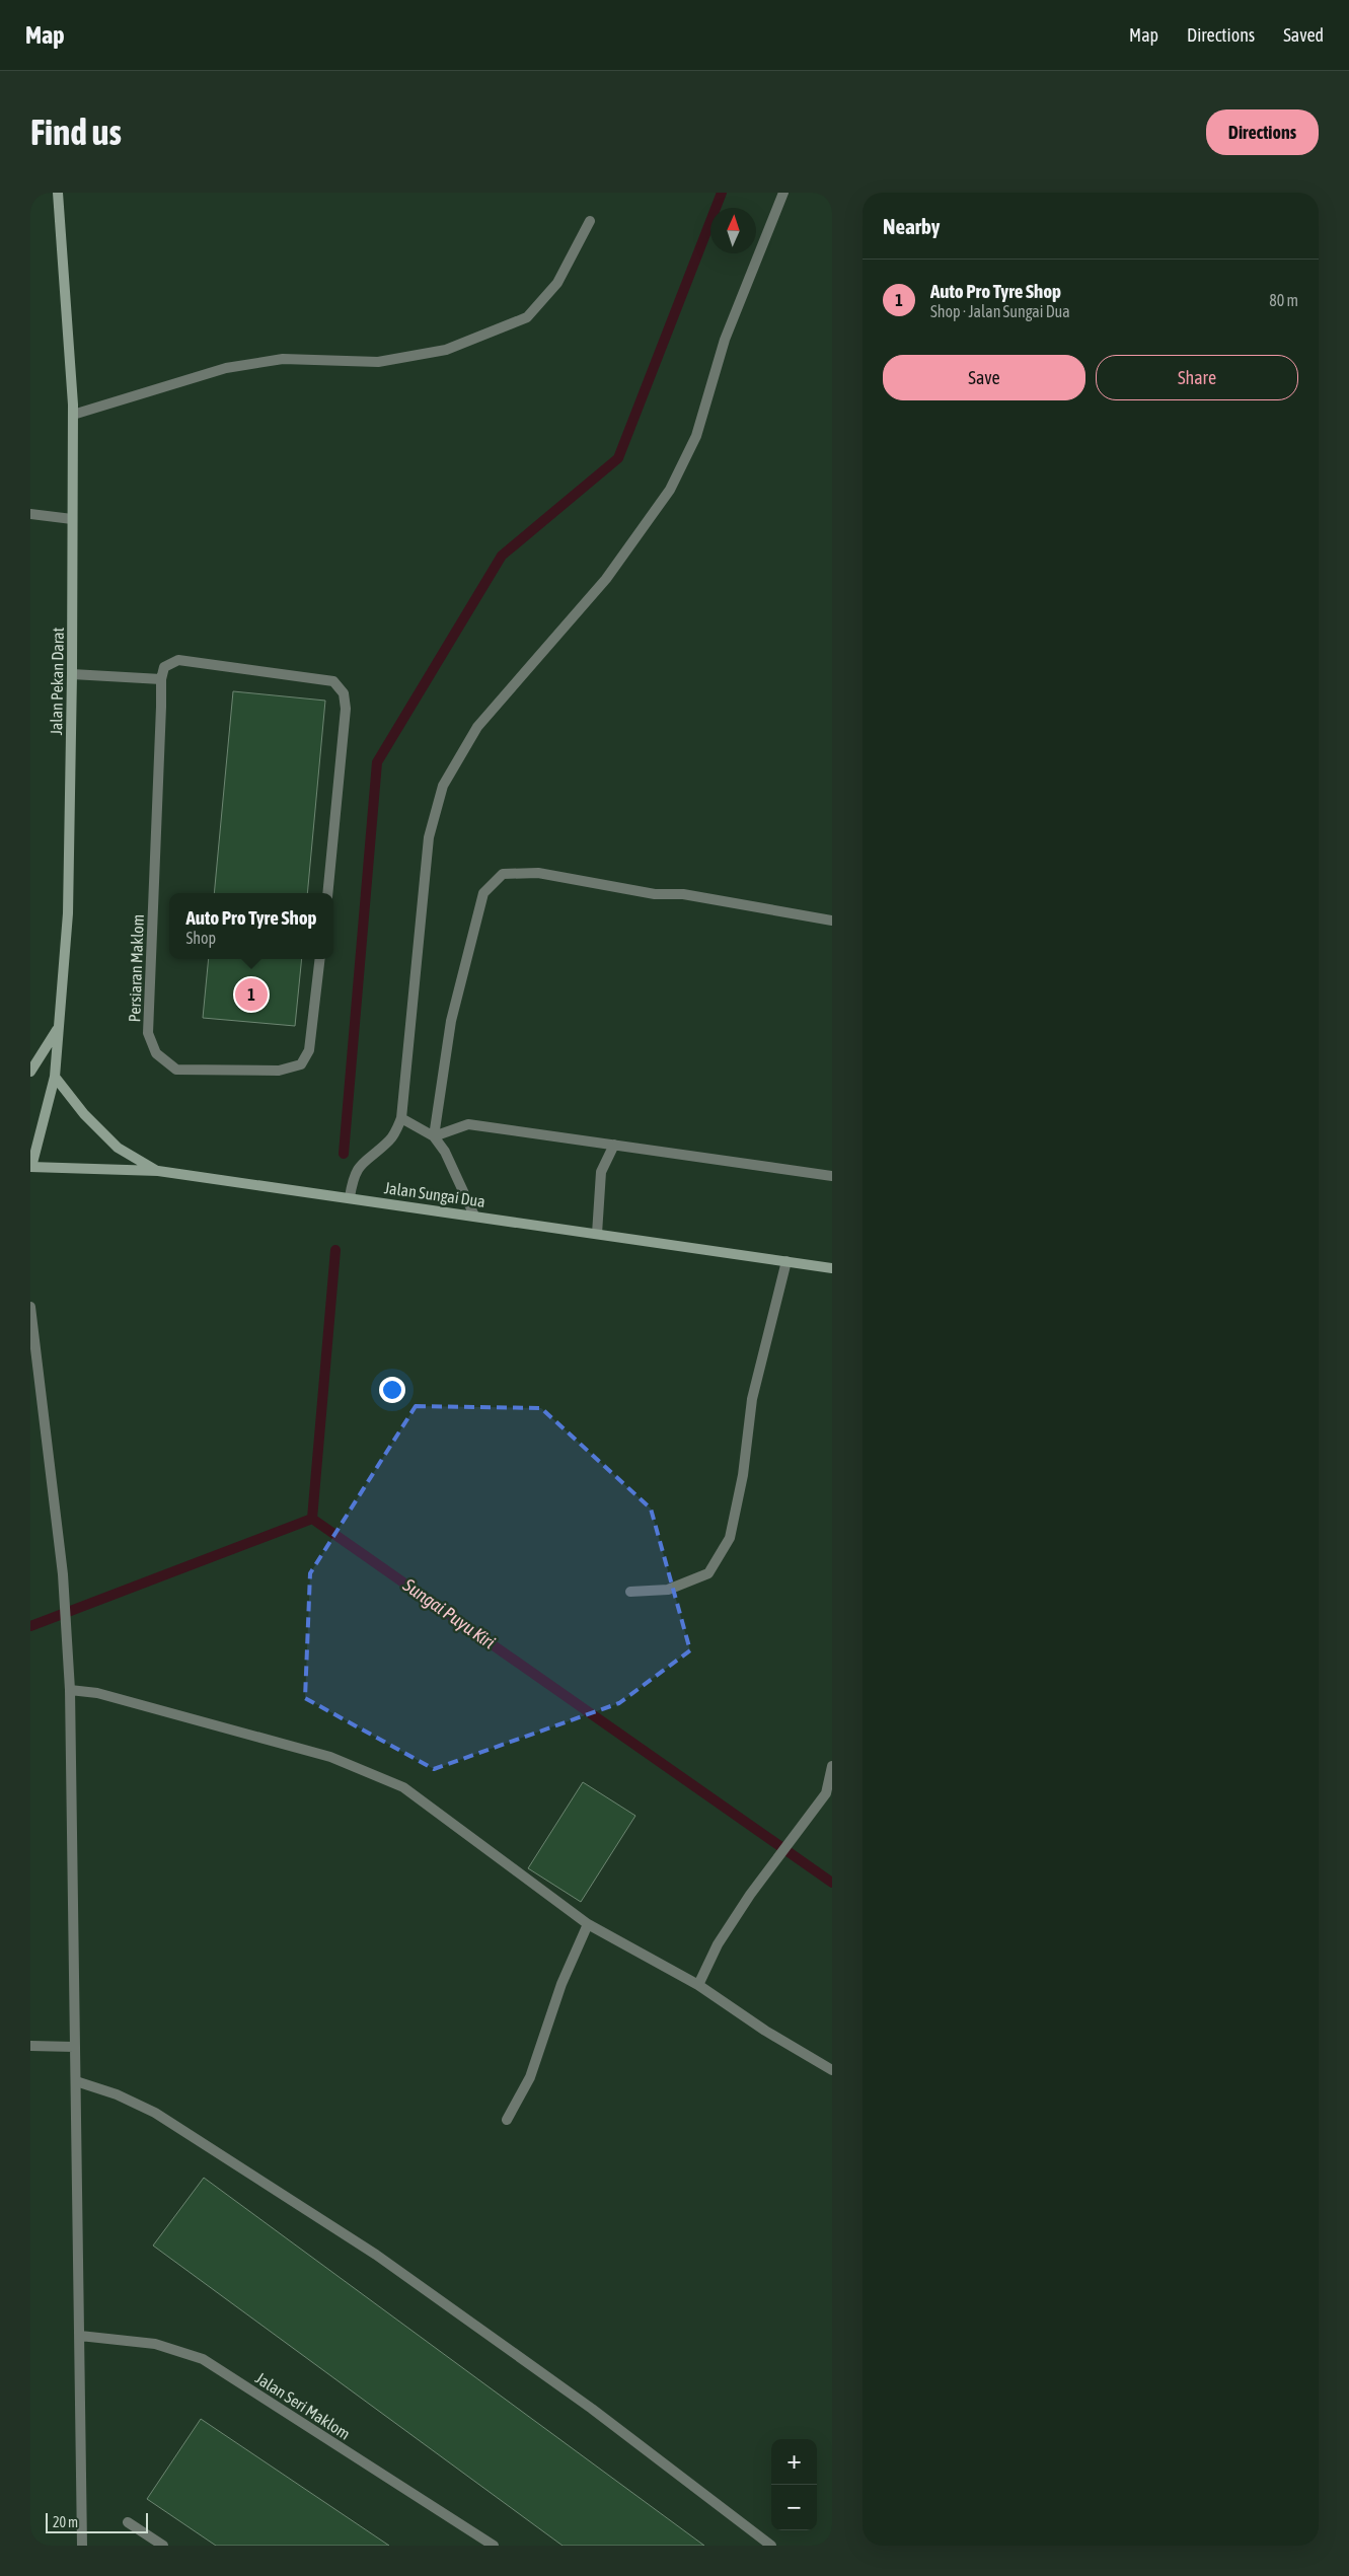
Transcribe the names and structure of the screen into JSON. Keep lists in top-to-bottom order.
{
  "streets": {
    "main road": ["Jalan Pekan Darat", "Jalan Sungai Dua"],
    "street": ["Persiaran Maklom", "Jalan Seri Maklom"]
  },
  "crossings": [
    ["Jalan Pekan Darat", "Jalan Sungai Dua"]
  ],
  "water": ["Sungai Puyu Kiri"],
  "scale_bar": "20 m",
  "north": "top",
  "page": {
    "header": "Map",
    "nav": ["Map", "Directions", "Saved"],
    "buttons": [
      "Directions",
      ["Save", "Share"]
    ],
    "title": "Find us",
    "heading": "Nearby",
    "list": [
      {
        "mark": "1",
        "name": "Auto Pro Tyre Shop",
        "note": "Shop · Jalan Sungai Dua",
        "value": "80 m"
      }
    ],
    "popup": ["Auto Pro Tyre Shop", "Shop"],
    "pins": "1",
    "map_buttons": ["+", "−"],
    "scale": "20 m"
  }
}
